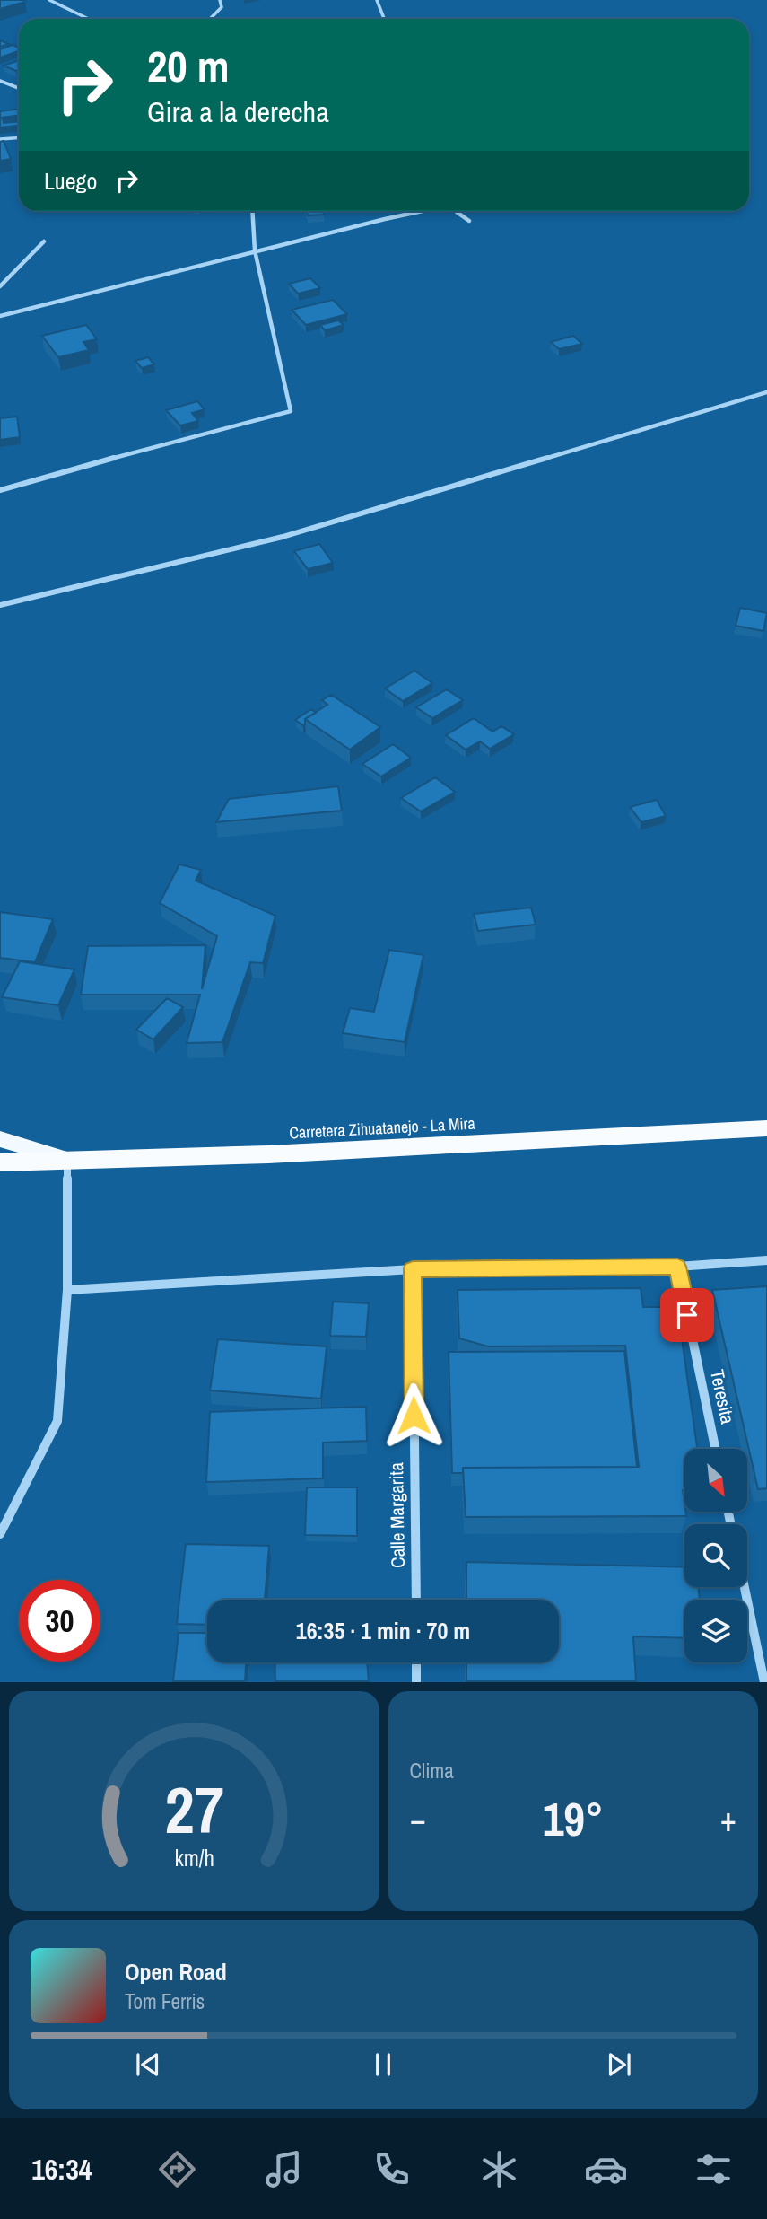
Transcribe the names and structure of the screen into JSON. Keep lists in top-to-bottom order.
{
  "streets": {
    "highway": ["Carretera Zihuatanejo - La Mira"],
    "street": ["Teresita", "Calle Margarita"]
  },
  "north": "bottom right",
  "page": {
    "turn": ["20 m", "Gira a la derecha"],
    "then": "Luego",
    "limit": "30",
    "trip": "16:35 · 1 min · 70 m",
    "tile": "Clima",
    "heat": ["−", "19°", "+"],
    "song": ["Open Road", "Tom Ferris"],
    "tabs": "16:34",
    "gauge": ["27", "km/h"]
  }
}
